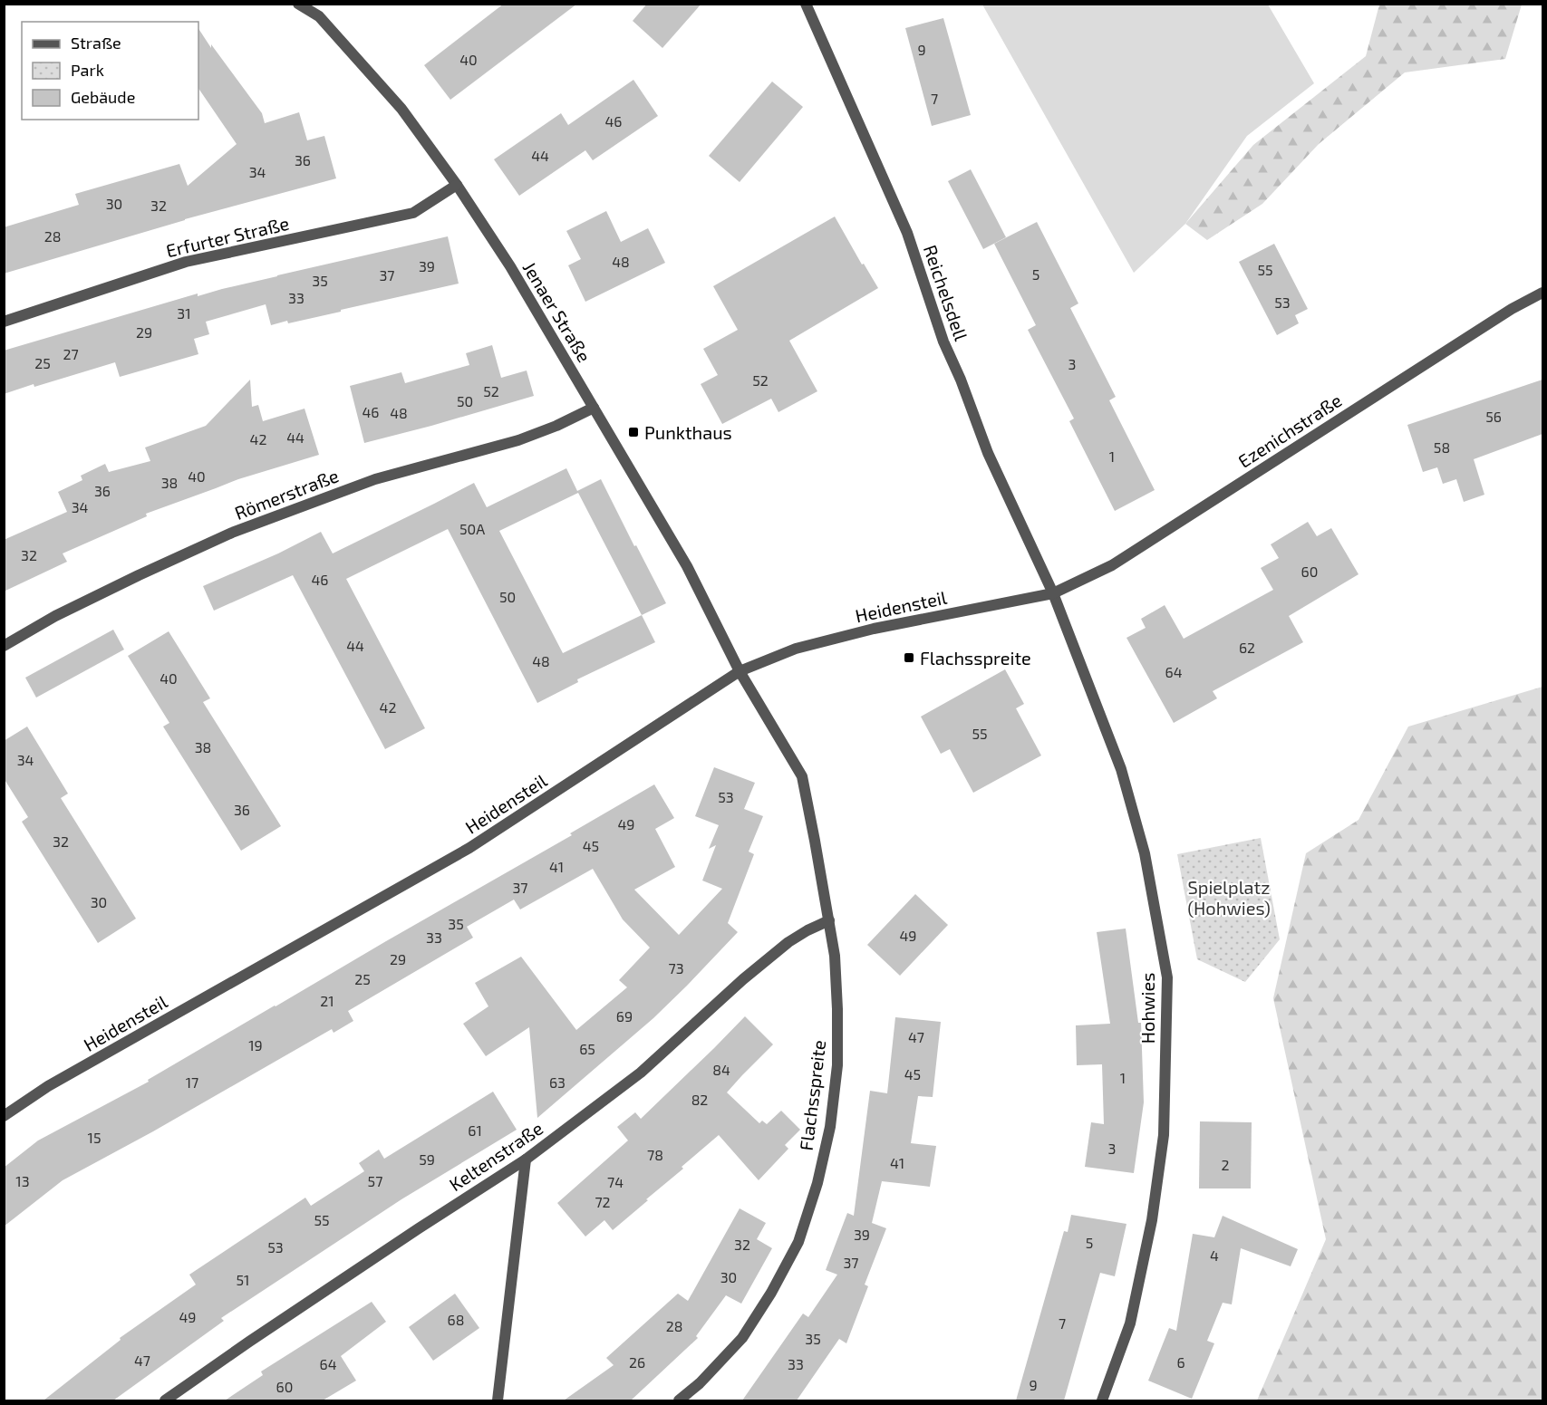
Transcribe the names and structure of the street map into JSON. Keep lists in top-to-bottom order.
{
  "streets": {
    "street": [
      "Erfurter Straße",
      "Reichelsdell",
      "Jenaer Straße",
      "Ezenichstraße",
      "Römerstraße",
      "Heidensteil",
      "Hohwies",
      "Flachsspreite",
      "Keltenstraße"
    ]
  },
  "crossings": [
    ["Erfurter Straße", "Jenaer Straße"],
    ["Reichelsdell", "Ezenichstraße"],
    ["Reichelsdell", "Heidensteil"],
    ["Reichelsdell", "Hohwies"],
    ["Jenaer Straße", "Römerstraße"],
    ["Jenaer Straße", "Heidensteil"],
    ["Jenaer Straße", "Flachsspreite"],
    ["Ezenichstraße", "Heidensteil"],
    ["Ezenichstraße", "Hohwies"],
    ["Heidensteil", "Hohwies"],
    ["Heidensteil", "Flachsspreite"],
    ["Flachsspreite", "Keltenstraße"]
  ],
  "parks": ["Spielplatz (Hohwies)"],
  "places": {
    "transit": ["Punkthaus", "Flachsspreite"]
  },
  "house_numbers": [
    "9",
    "40",
    "7",
    "46",
    "44",
    "36",
    "34",
    "30",
    "32",
    "28",
    "48",
    "39",
    "55",
    "5",
    "37",
    "35",
    "33",
    "53",
    "31",
    "29",
    "27",
    "25",
    "3",
    "52",
    "52",
    "50",
    "46",
    "48",
    "56",
    "44",
    "42",
    "58",
    "1",
    "40",
    "38",
    "36",
    "34",
    "50A",
    "32",
    "60",
    "46",
    "50",
    "44",
    "62",
    "48",
    "64",
    "40",
    "42",
    "55",
    "38",
    "34",
    "53",
    "36",
    "49",
    "32",
    "45",
    "41",
    "37",
    "30",
    "35",
    "49",
    "33",
    "29",
    "73",
    "25",
    "21",
    "69",
    "47",
    "19",
    "65",
    "84",
    "45",
    "1",
    "17",
    "63",
    "82",
    "61",
    "15",
    "3",
    "78",
    "59",
    "41",
    "2",
    "13",
    "57",
    "74",
    "72",
    "55",
    "39",
    "5",
    "32",
    "53",
    "4",
    "37",
    "30",
    "51",
    "49",
    "68",
    "7",
    "28",
    "35",
    "47",
    "26",
    "6",
    "64",
    "33",
    "9",
    "60"
  ],
  "legend": ["Straße", "Park", "Gebäude"]
}
